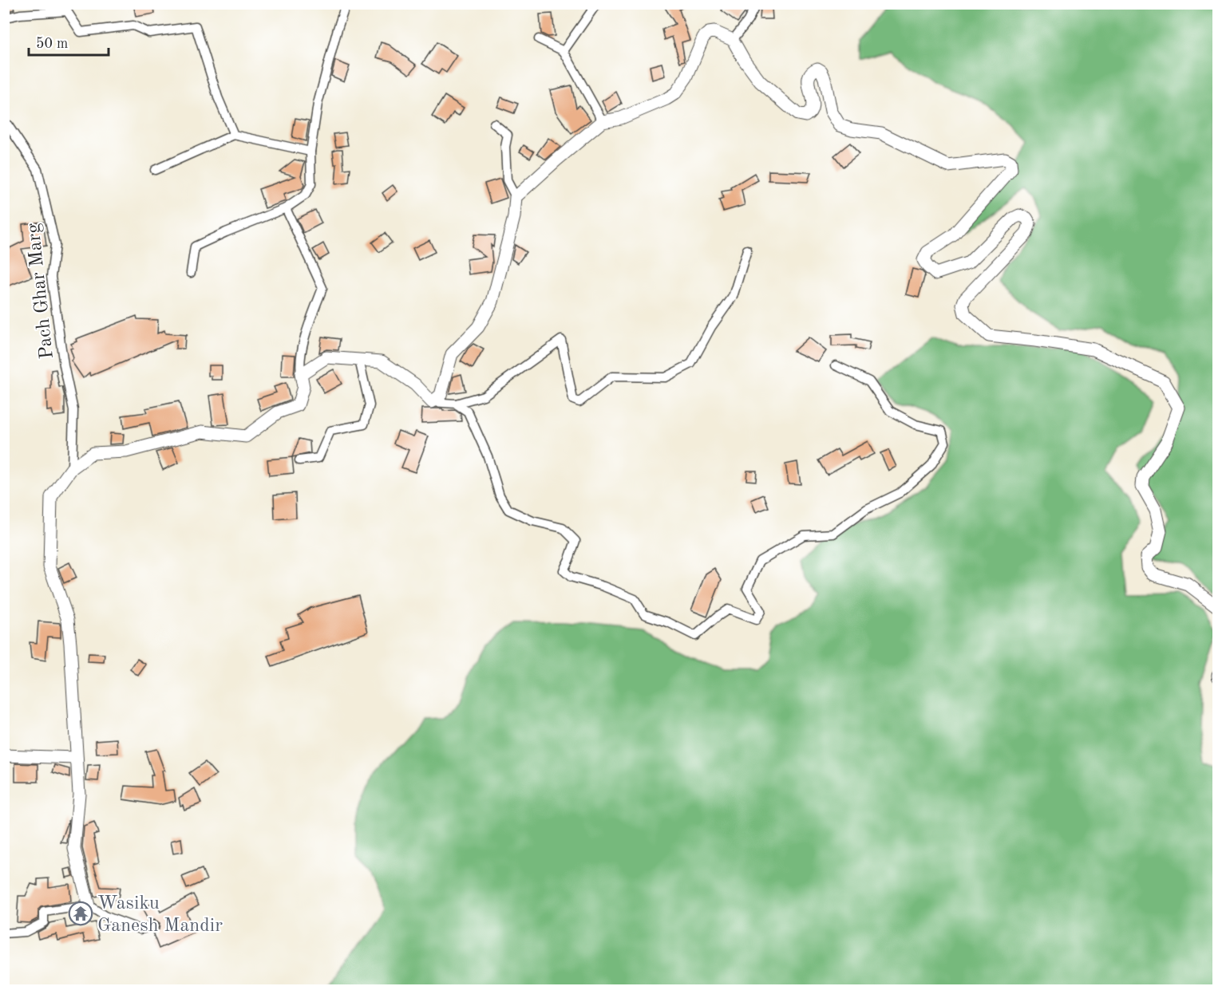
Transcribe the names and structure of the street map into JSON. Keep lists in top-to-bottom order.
{
  "streets": {
    "street": ["Pach Ghar Marg"]
  },
  "places": {
    "temple": ["Wasiku Ganesh Mandir"]
  },
  "scale_bar": "50 m"
}
